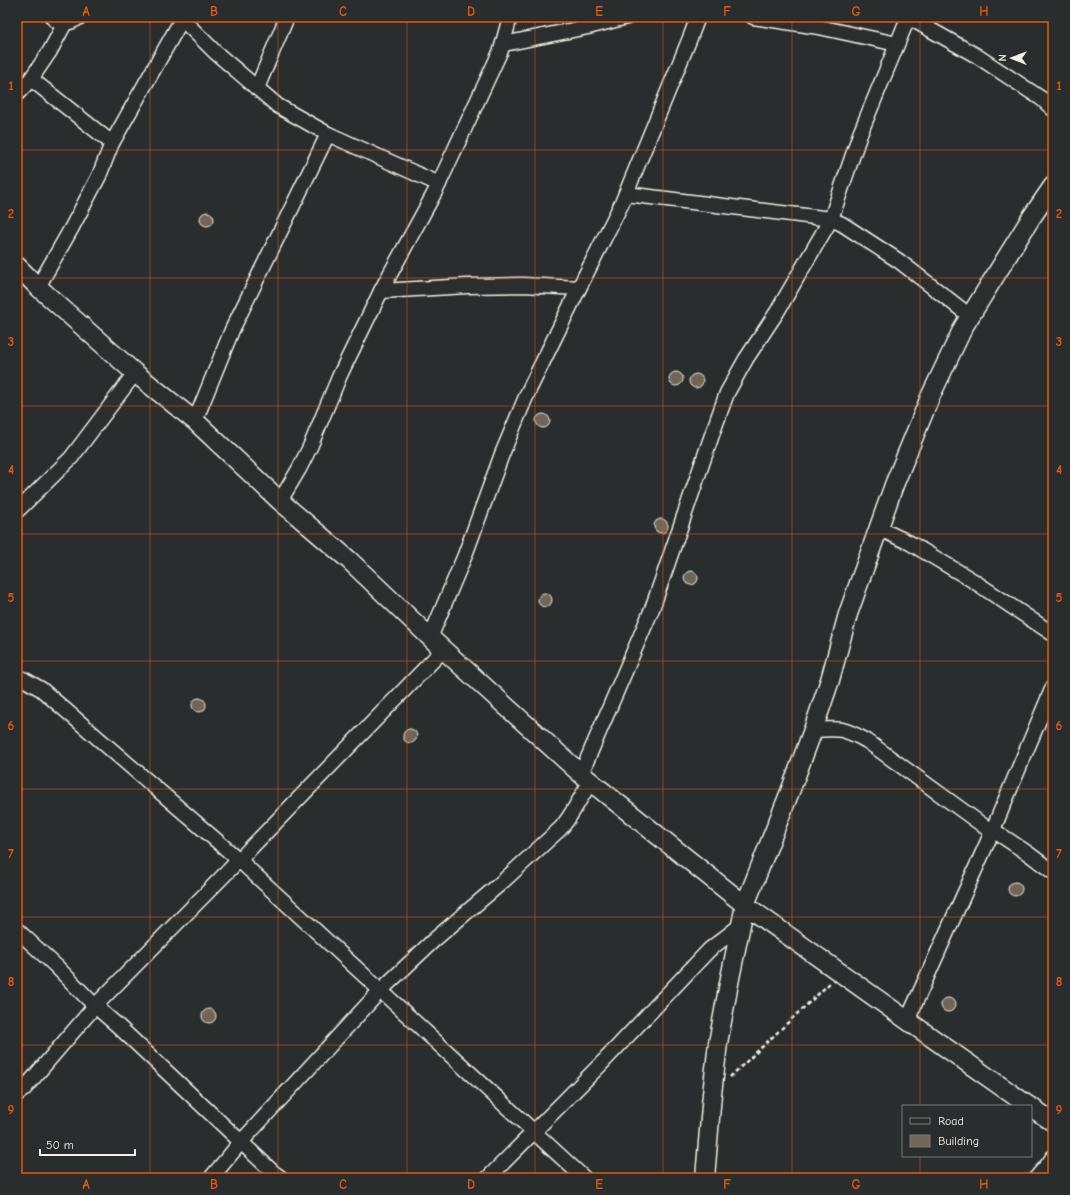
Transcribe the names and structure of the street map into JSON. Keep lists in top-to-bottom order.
{
  "legend": ["Road", "Building"],
  "scale_bar": "50 m",
  "north": "left",
  "grid": {
    "columns": [
      "A",
      "B",
      "C",
      "D",
      "E",
      "F",
      "G",
      "H"
    ],
    "rows": [
      "1",
      "2",
      "3",
      "4",
      "5",
      "6",
      "7",
      "8",
      "9"
    ]
  }
}
